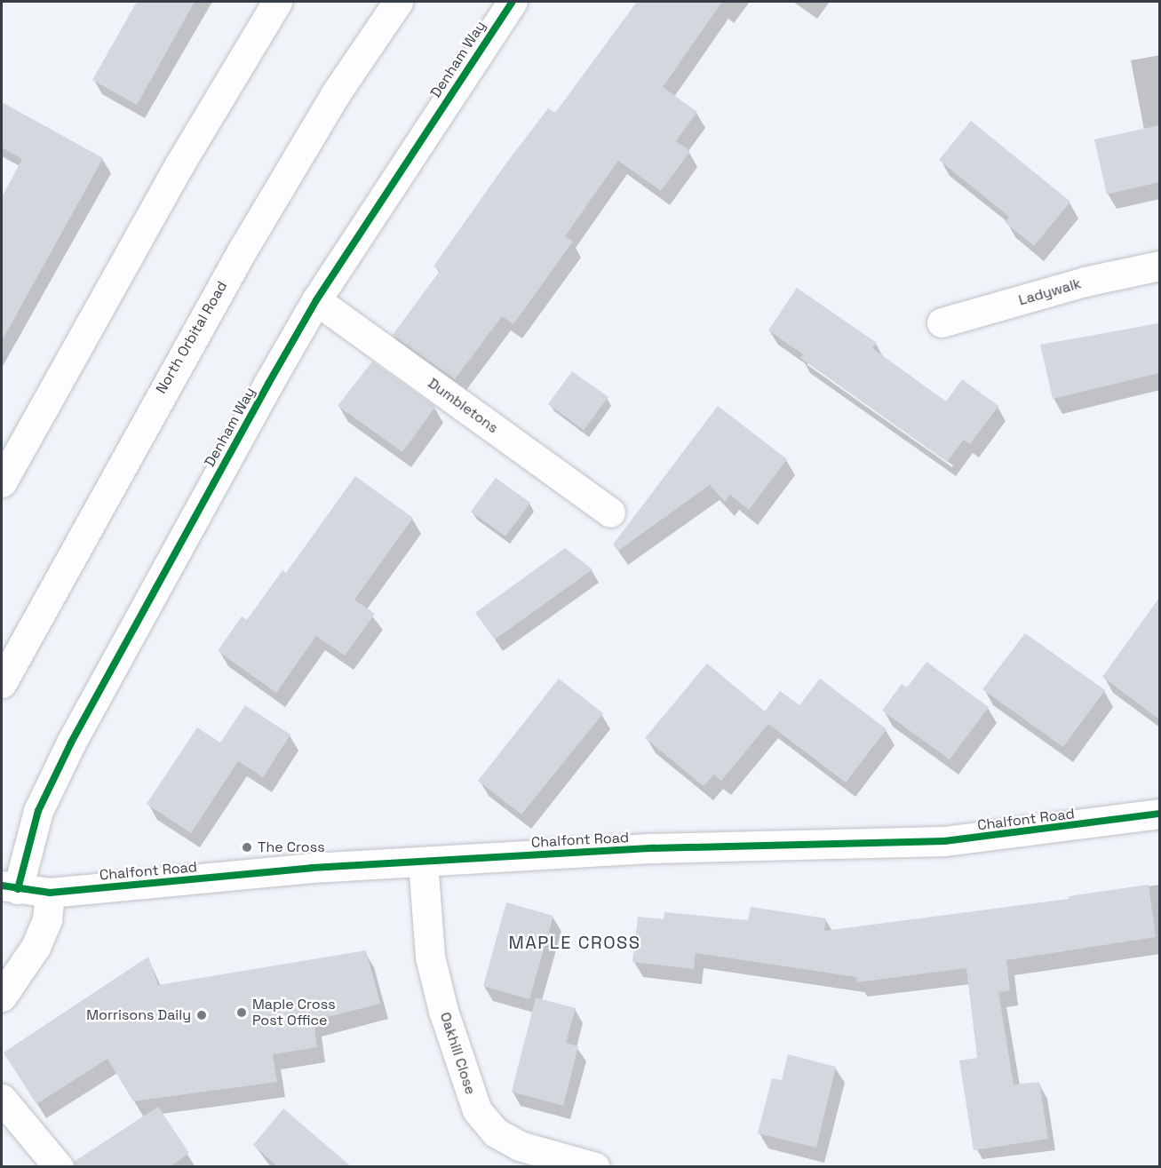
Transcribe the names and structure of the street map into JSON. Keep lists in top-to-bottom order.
{
  "streets": {
    "street": [
      "Denham Way",
      "Ladywalk",
      "North Orbital Road",
      "Dumbletons",
      "Chalfont Road",
      "Oakhill Close"
    ]
  },
  "crossings": [
    ["Denham Way", "Dumbletons"],
    ["Denham Way", "Chalfont Road"],
    ["Chalfont Road", "Oakhill Close"]
  ],
  "districts": ["MAPLE CROSS"],
  "places": ["The Cross", "Maple Cross Post Office", "Morrisons Daily"]
}
